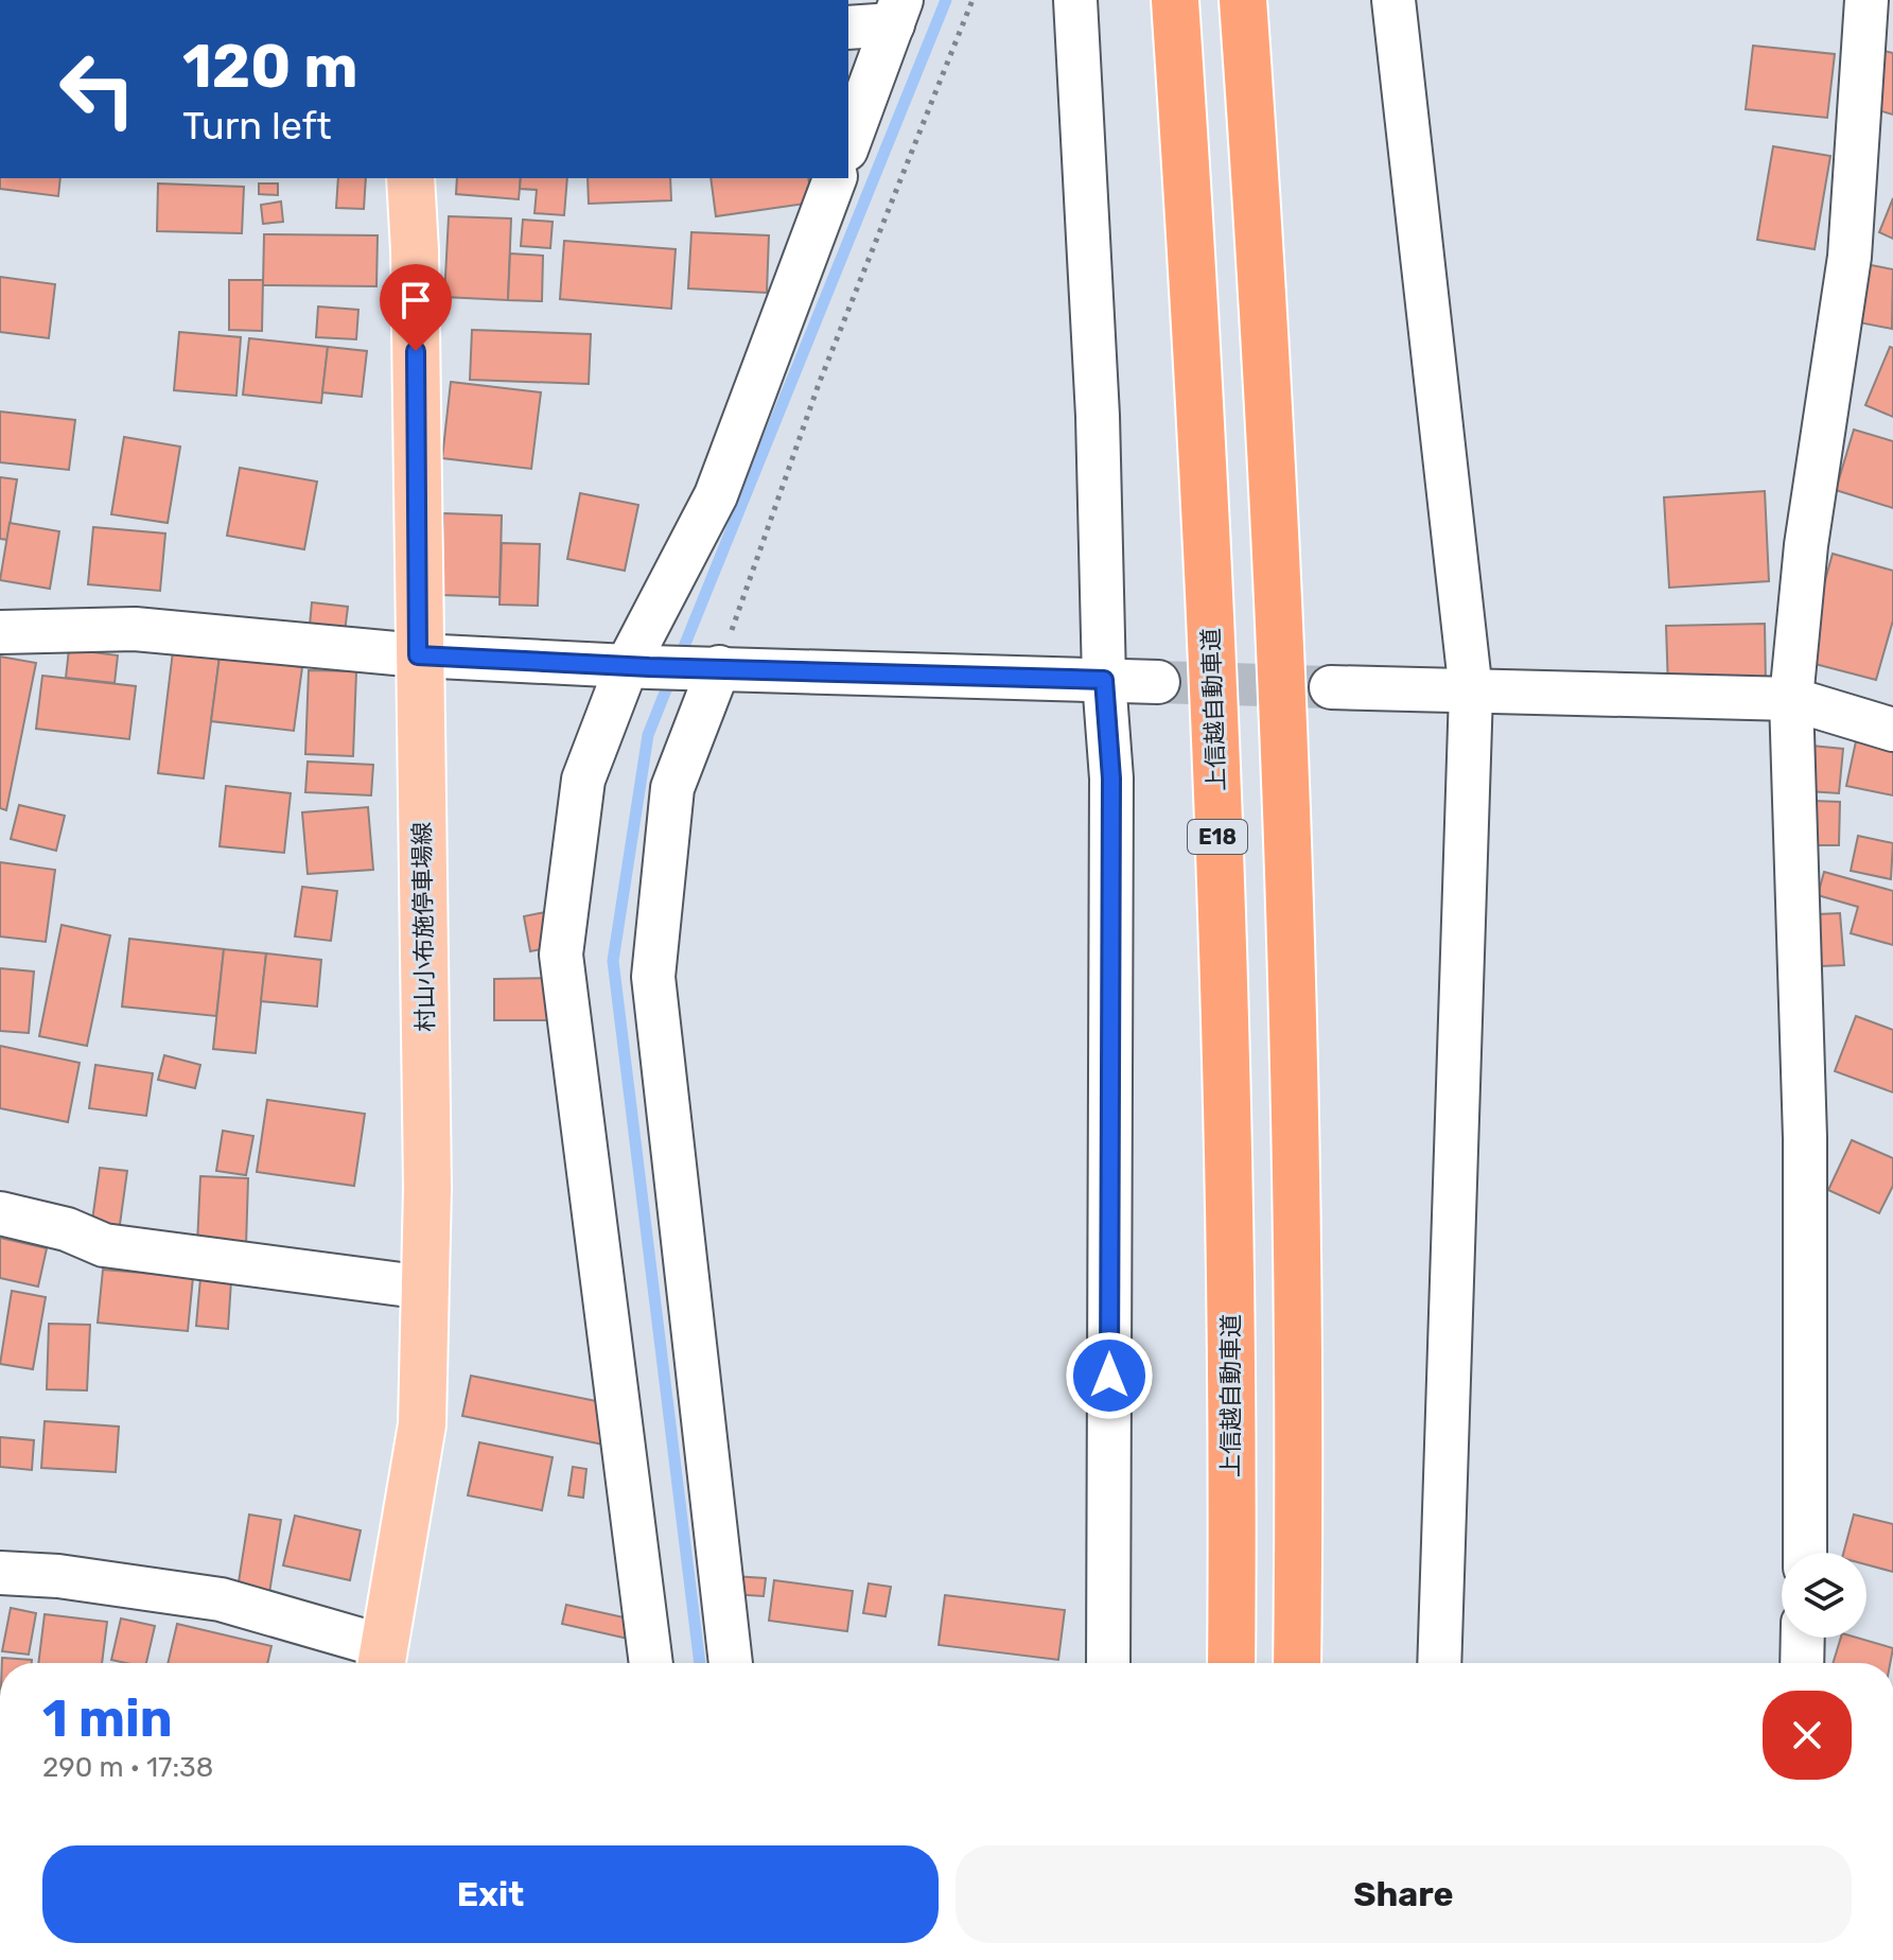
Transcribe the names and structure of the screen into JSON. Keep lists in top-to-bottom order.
{
  "streets": {
    "highway": ["上信越自動車道", "E18"],
    "main road": ["村山小布施停車場線"]
  },
  "page": {
    "turn": ["120 m", "Turn left"],
    "heading": ["1 min", "290 m · 17:38"],
    "buttons": ["Exit", "Share"]
  }
}
